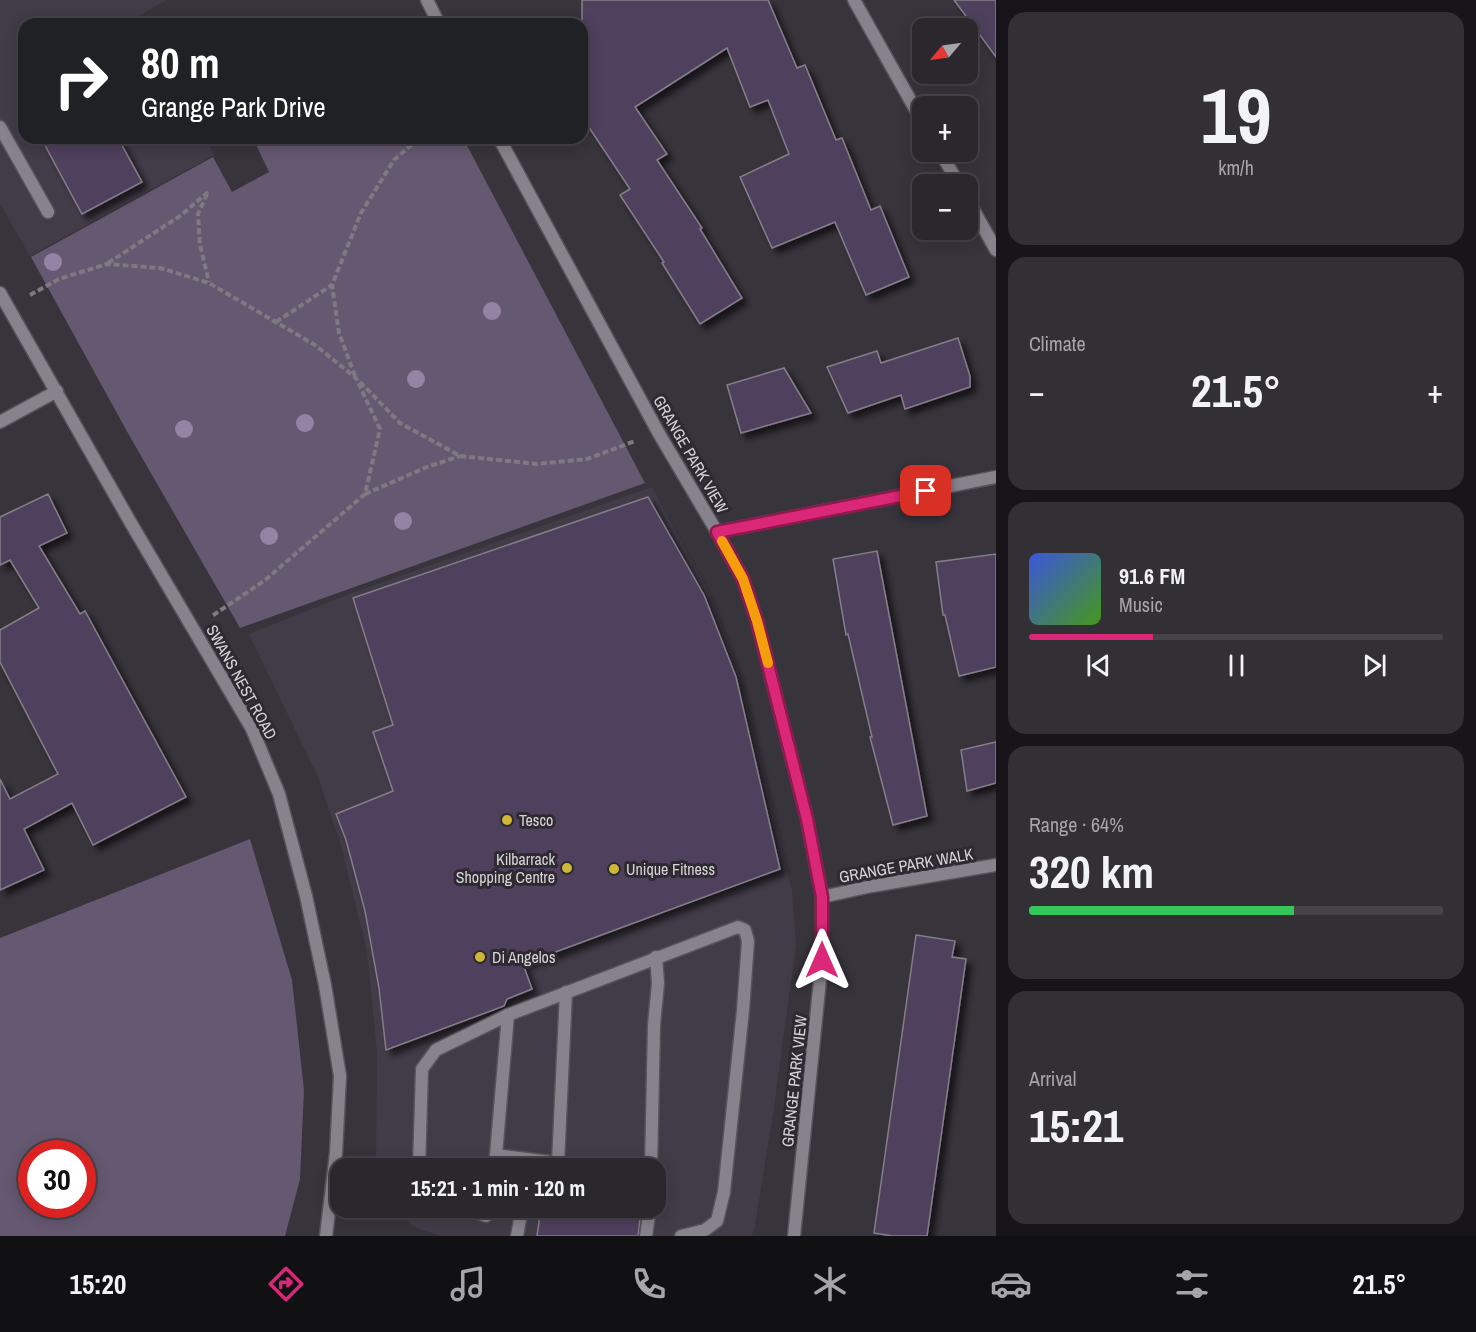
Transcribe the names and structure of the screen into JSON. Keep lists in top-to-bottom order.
{
  "streets": {
    "street": ["GRANGE PARK VIEW", "SWANS NEST ROAD", "GRANGE PARK WALK"]
  },
  "crossings": [
    ["GRANGE PARK VIEW", "GRANGE PARK WALK"]
  ],
  "places": [
    "Tesco",
    "Kilbarrack Shopping Centre",
    "Unique Fitness",
    "Di Angelos"
  ],
  "north": "bottom left",
  "page": {
    "tile": [
      ["19", "km/h"],
      "Climate",
      ["Range · 64%", "320 km"],
      ["Arrival", "15:21"]
    ],
    "map_buttons": ["+", "−"],
    "turn": ["80 m", "Grange Park Drive"],
    "heat": ["−", "21.5°", "+"],
    "song": ["91.6 FM", "Music"],
    "limit": "30",
    "trip": "15:21 · 1 min · 120 m",
    "tabs": ["15:20", "21.5°"]
  }
}
